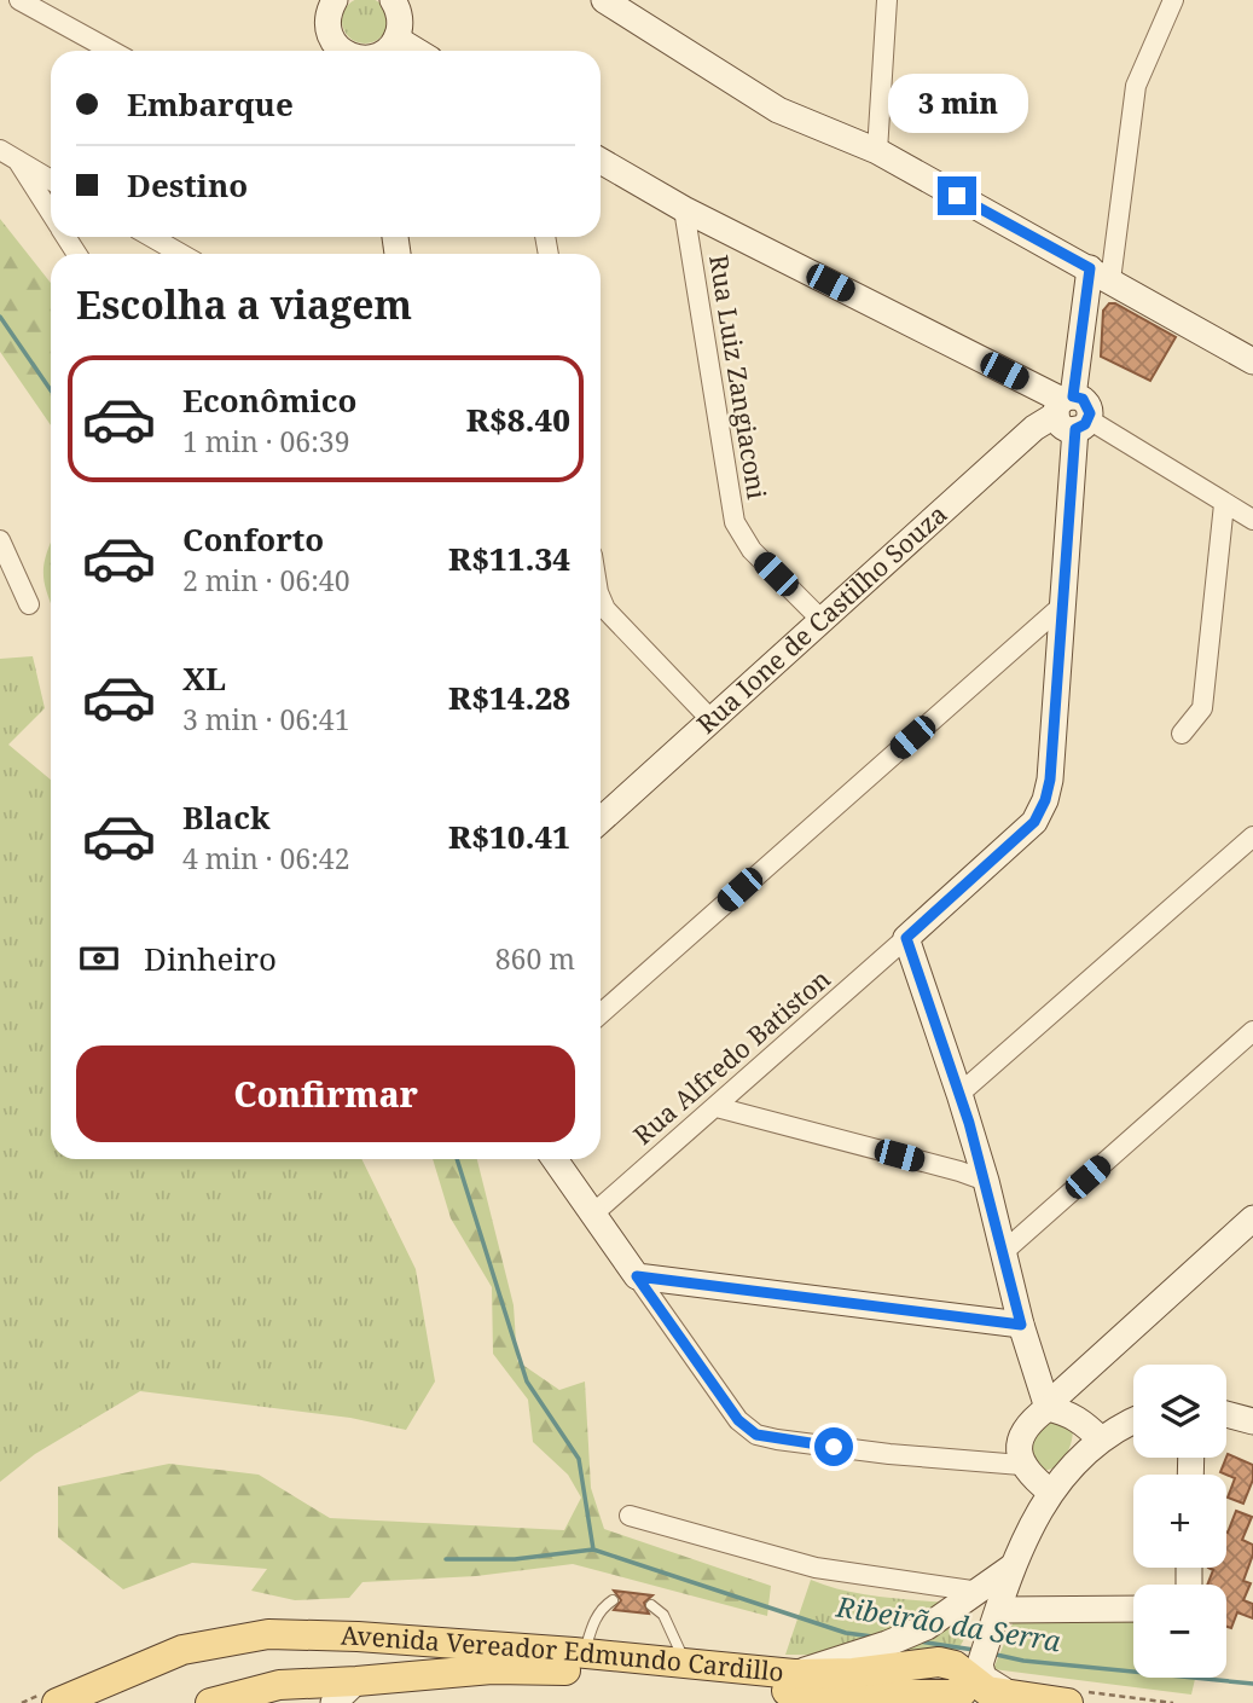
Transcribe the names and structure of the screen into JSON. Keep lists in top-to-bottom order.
{
  "streets": {
    "main road": ["Avenida Vereador Edmundo Cardillo"],
    "street": ["Rua Luiz Zangiaconi", "Rua Ione de Castilho Souza", "Rua Alfredo Batiston"]
  },
  "crossings": [
    ["Rua Luiz Zangiaconi", "Rua Ione de Castilho Souza"]
  ],
  "water": ["Ribeirão da Serra"],
  "page": {
    "banner": ["Embarque", "Destino"],
    "bubble": "3 min",
    "heading": "Escolha a viagem",
    "list": [
      {
        "name": "Econômico",
        "note": "1 min · 06:39",
        "value": "R$8.40"
      },
      {
        "name": "Conforto",
        "note": "2 min · 06:40",
        "value": "R$11.34"
      },
      {
        "name": "XL",
        "note": "3 min · 06:41",
        "value": "R$14.28"
      },
      {
        "name": "Black",
        "note": "4 min · 06:42",
        "value": "R$10.41"
      }
    ],
    "pay": ["Dinheiro", "860 m"],
    "buttons": "Confirmar",
    "map_buttons": ["+", "−"]
  }
}
